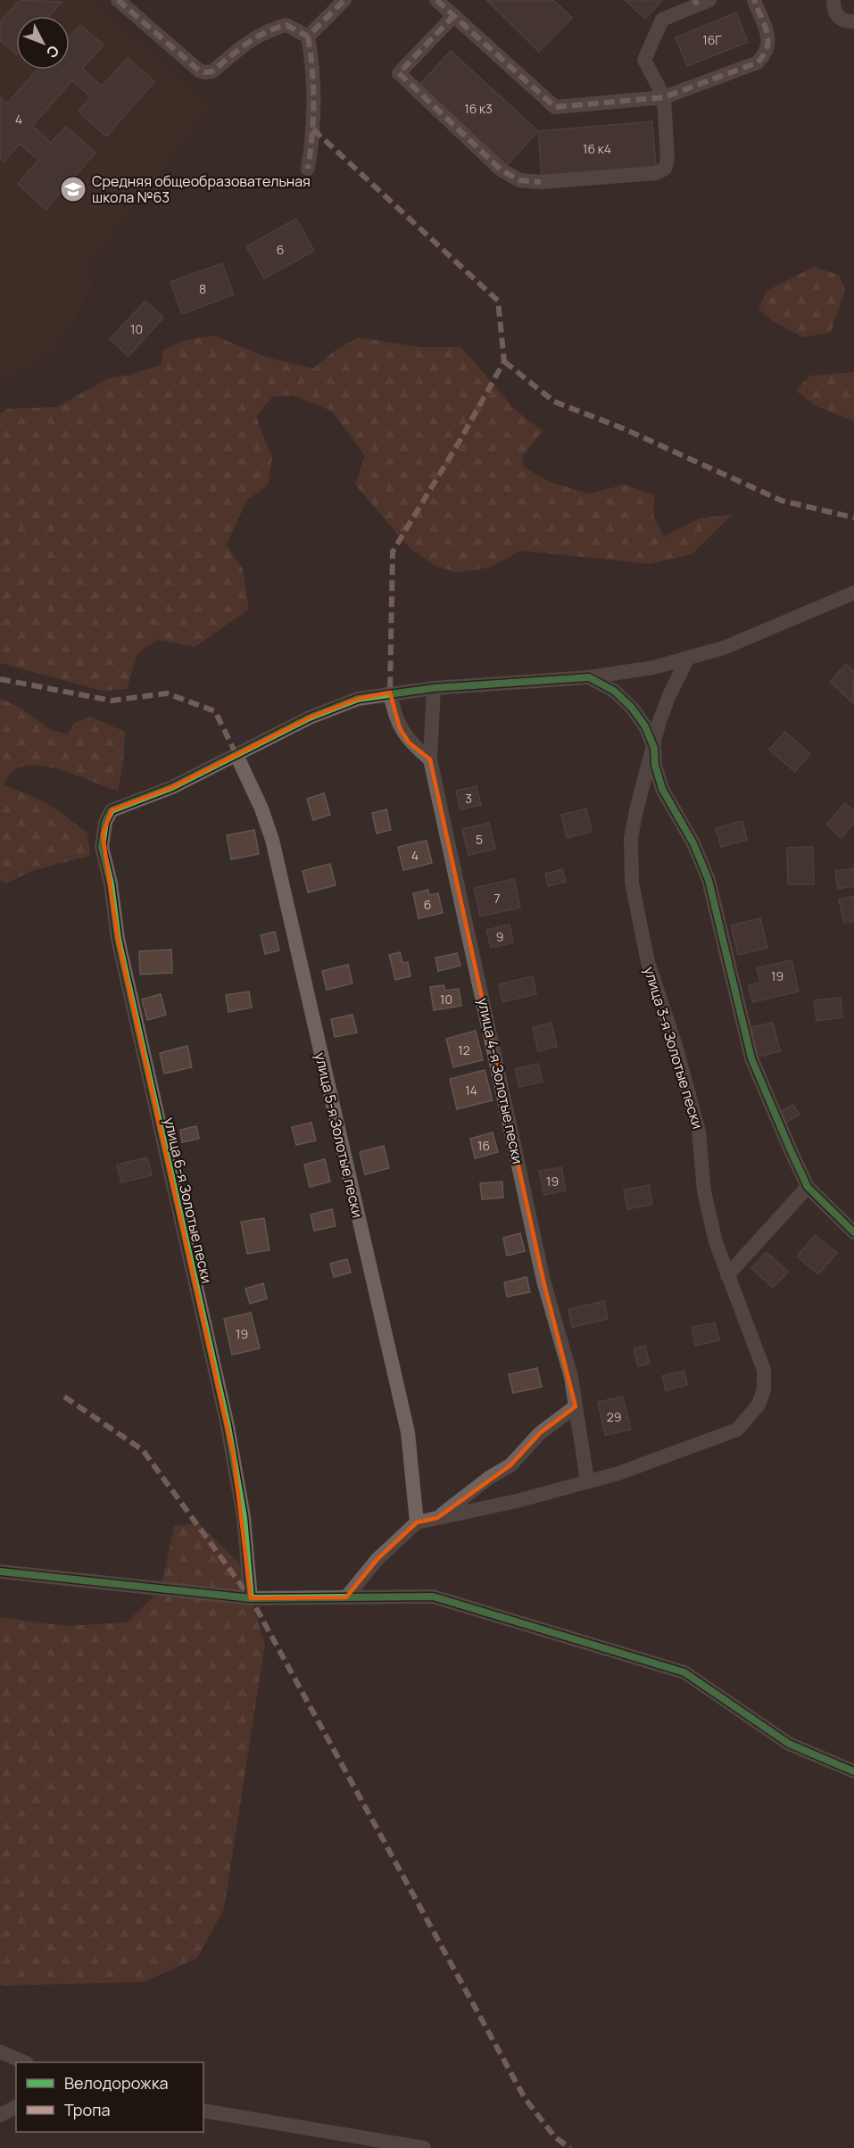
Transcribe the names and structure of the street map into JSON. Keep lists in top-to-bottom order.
{
  "streets": {
    "street": [
      "улица 3-я Золотые пески",
      "улица 4-я Золотые пески",
      "улица 5-я Золотые пески",
      "улица 6-я Золотые пески"
    ]
  },
  "crossings": [
    ["улица 3-я Золотые пески", "улица 4-я Золотые пески"],
    ["улица 3-я Золотые пески", "улица 5-я Золотые пески"],
    ["улица 5-я Золотые пески", "улица 6-я Золотые пески"]
  ],
  "places": {
    "school or university": ["Средняя общеобразовательная школа №63"]
  },
  "house_numbers": [
    "16Г",
    "16 к3",
    "4",
    "16 к4",
    "6",
    "8",
    "10",
    "3",
    "5",
    "4",
    "7",
    "6",
    "9",
    "19",
    "10",
    "12",
    "14",
    "16",
    "19",
    "19",
    "29"
  ],
  "legend": ["Велодорожка", "Тропа"],
  "north": "bottom right"
}
